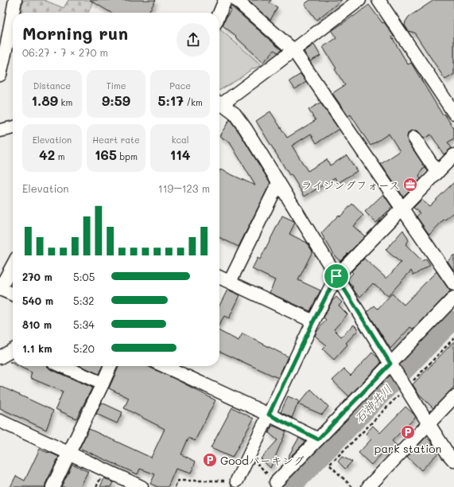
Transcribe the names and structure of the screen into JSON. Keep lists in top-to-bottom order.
{
  "water": ["石神井川"],
  "places": {
    "office": ["ライジングフォース"],
    "parking": ["park station", "Goodパーキング"]
  },
  "page": {
    "heading": ["Morning run", "06:27 · 7 × 270 m"],
    "stats": [
      ["Distance", "1.89 km"],
      ["Time", "9:59"],
      ["Pace", "5:17 /km"],
      ["Elevation", "42 m"],
      ["Heart rate", "165 bpm"],
      ["kcal", "114"]
    ],
    "chart": ["Elevation", "119–123 m"],
    "list": [
      {
        "name": "270 m",
        "note": "5:05"
      },
      {
        "name": "540 m",
        "note": "5:32"
      },
      {
        "name": "810 m",
        "note": "5:34"
      },
      {
        "name": "1.1 km",
        "note": "5:20"
      }
    ]
  }
}
